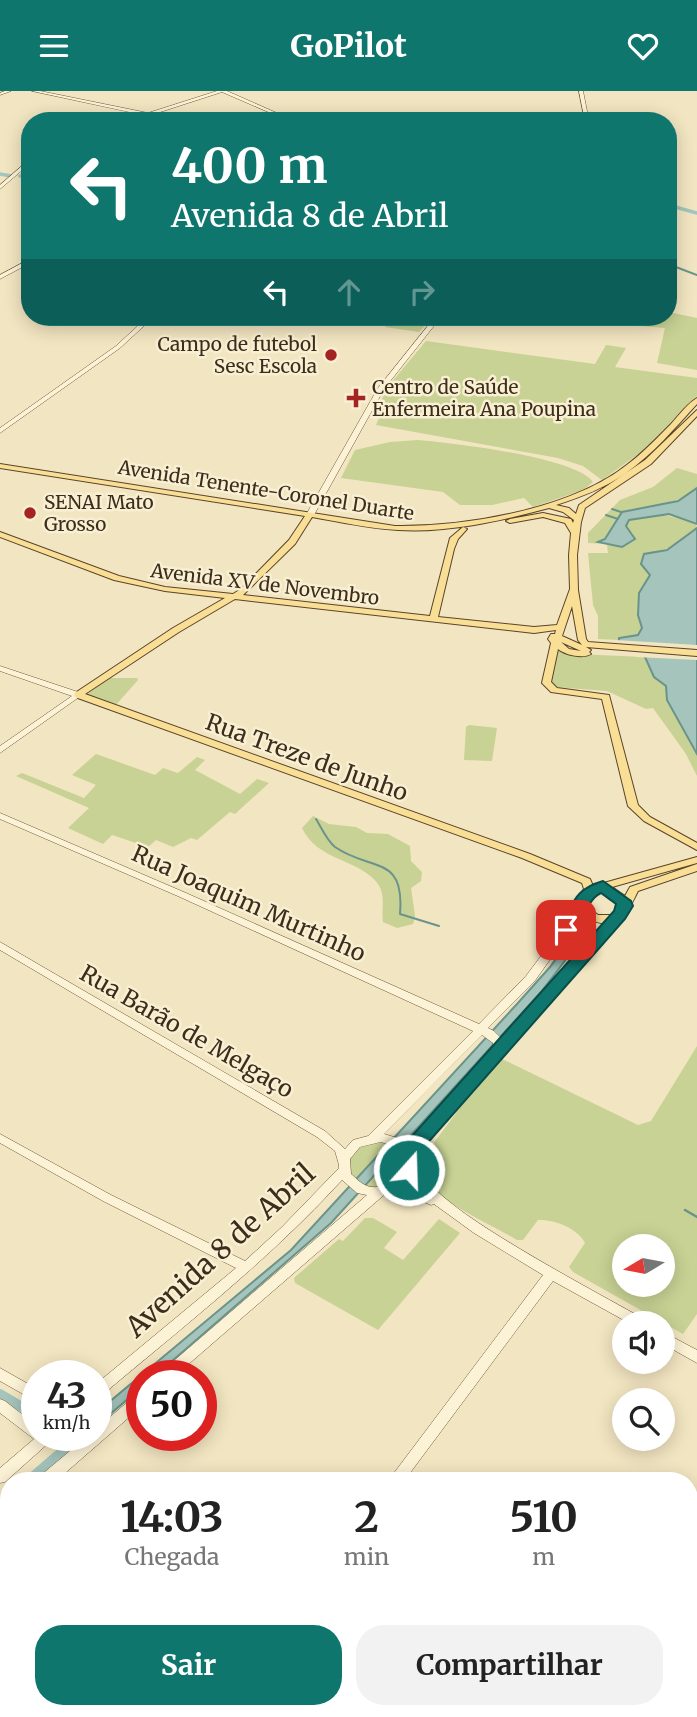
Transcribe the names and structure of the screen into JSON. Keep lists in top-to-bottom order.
{
  "streets": {
    "main road": [
      "Avenida Tenente-Coronel Duarte",
      "Avenida XV de Novembro",
      "Rua Treze de Junho",
      "Rua Joaquim Murtinho",
      "Rua Barão de Melgaço",
      "Avenida 8 de Abril"
    ]
  },
  "crossings": [
    ["Rua Treze de Junho", "Avenida 8 de Abril"],
    ["Rua Joaquim Murtinho", "Avenida 8 de Abril"],
    ["Rua Barão de Melgaço", "Avenida 8 de Abril"]
  ],
  "places": {
    "other": ["Campo de futebol Sesc Escola", "SENAI Mato Grosso"],
    "health": ["Centro de Saúde Enfermeira Ana Poupina"]
  },
  "north": "left",
  "page": {
    "header": "GoPilot",
    "turn": ["400 m", "Avenida 8 de Abril"],
    "speed": "43 km/h",
    "limit": "50",
    "eta": [
      "14:03",
      "Chegada",
      "2",
      "min",
      "510",
      "m"
    ],
    "buttons": ["Sair", "Compartilhar"]
  }
}
